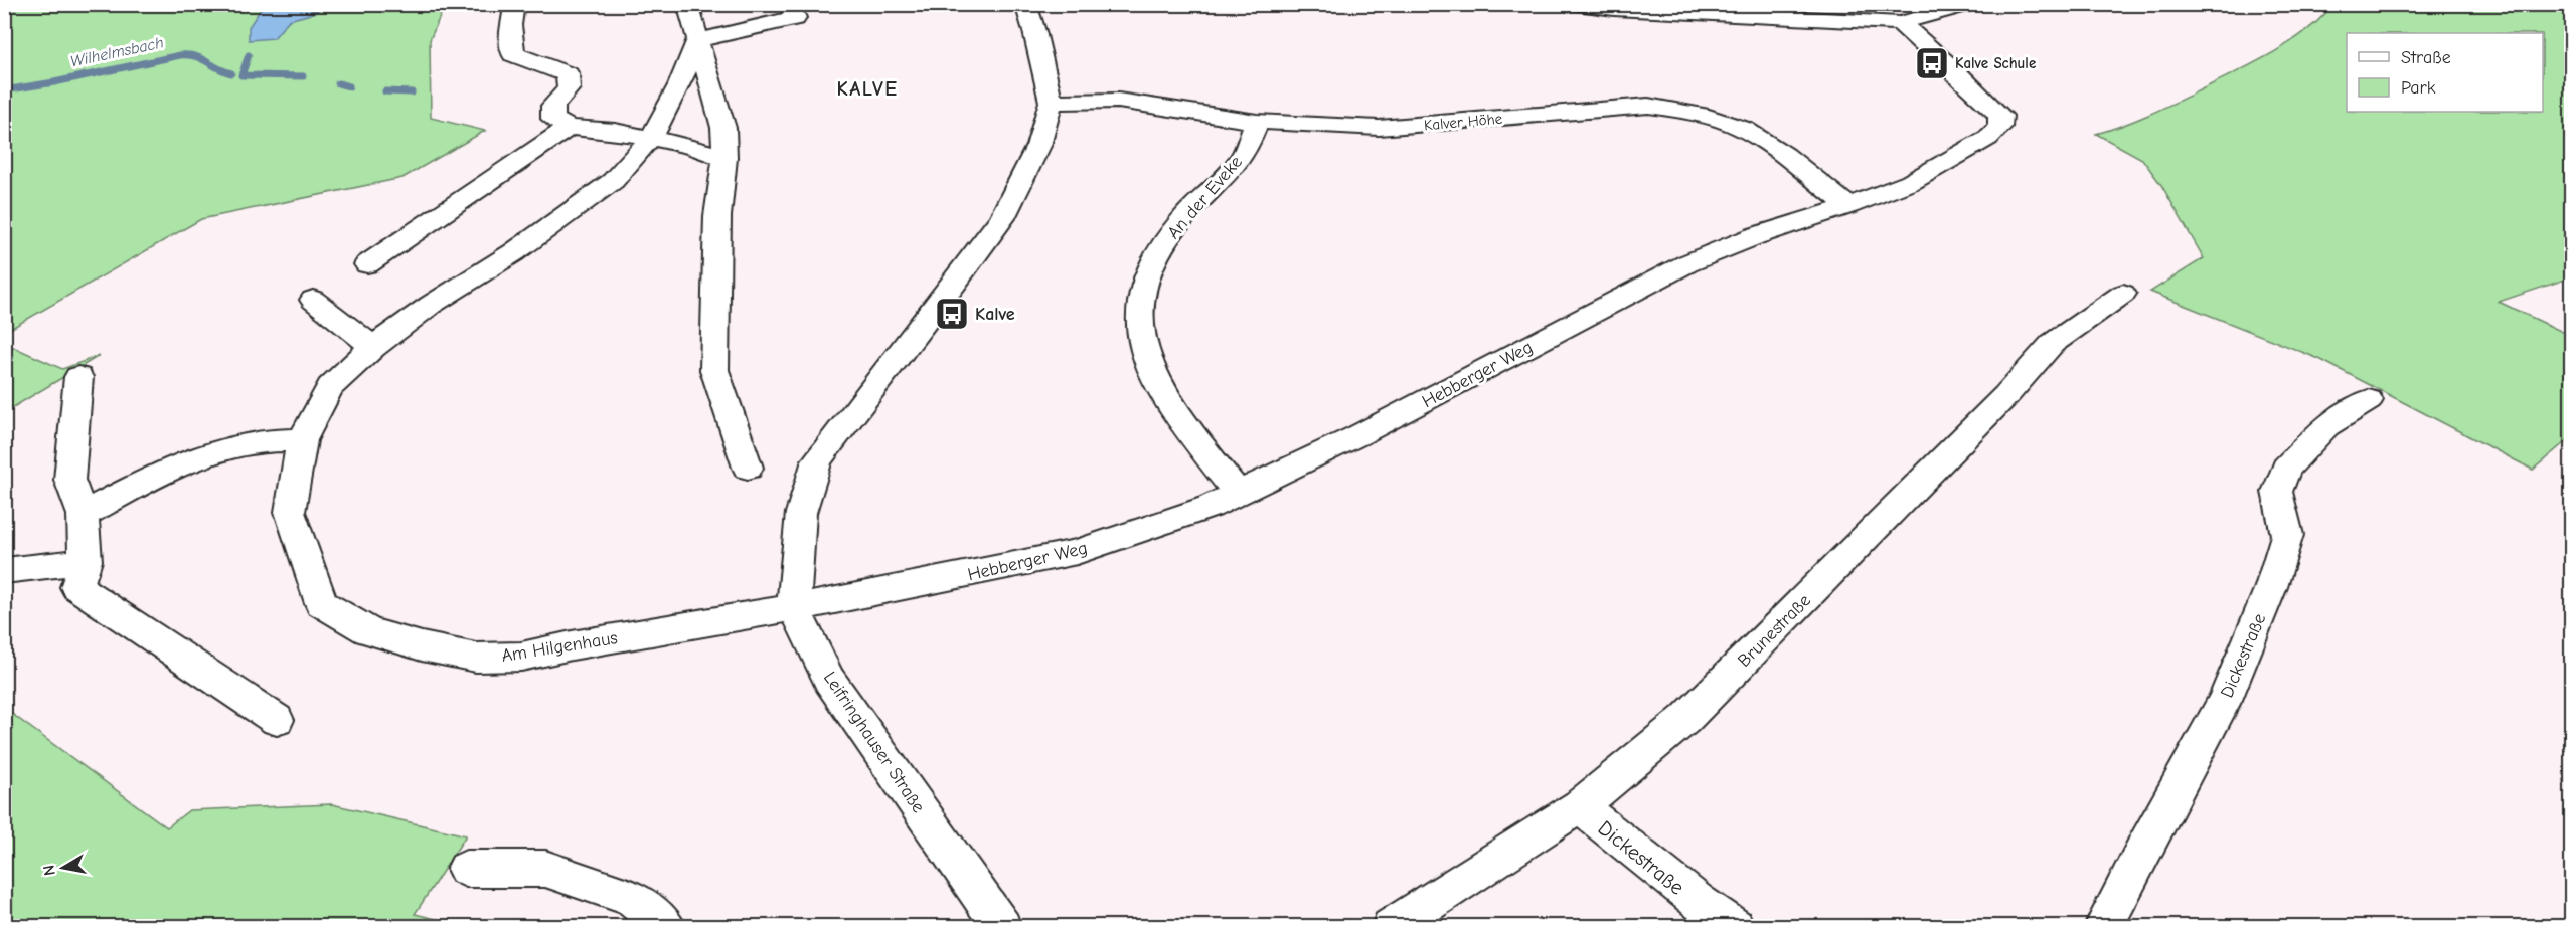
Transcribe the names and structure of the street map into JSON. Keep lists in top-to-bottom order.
{
  "streets": {
    "street": [
      "Kalver Höhe",
      "An der Eveke",
      "Hebberger Weg",
      "Brunestraße",
      "Am Hilgenhaus",
      "Dickestraße",
      "Leifringhauser Straße"
    ]
  },
  "crossings": [
    ["Kalver Höhe", "An der Eveke"],
    ["Kalver Höhe", "Hebberger Weg"],
    ["An der Eveke", "Hebberger Weg"],
    ["Hebberger Weg", "Am Hilgenhaus"],
    ["Hebberger Weg", "Leifringhauser Straße"],
    ["Brunestraße", "Dickestraße"],
    ["Am Hilgenhaus", "Leifringhauser Straße"]
  ],
  "districts": ["KALVE"],
  "water": ["Wilhelmsbach"],
  "places": {
    "bus stop": ["Kalve Schule", "Kalve"]
  },
  "legend": ["Straße", "Park"],
  "north": "left"
}
